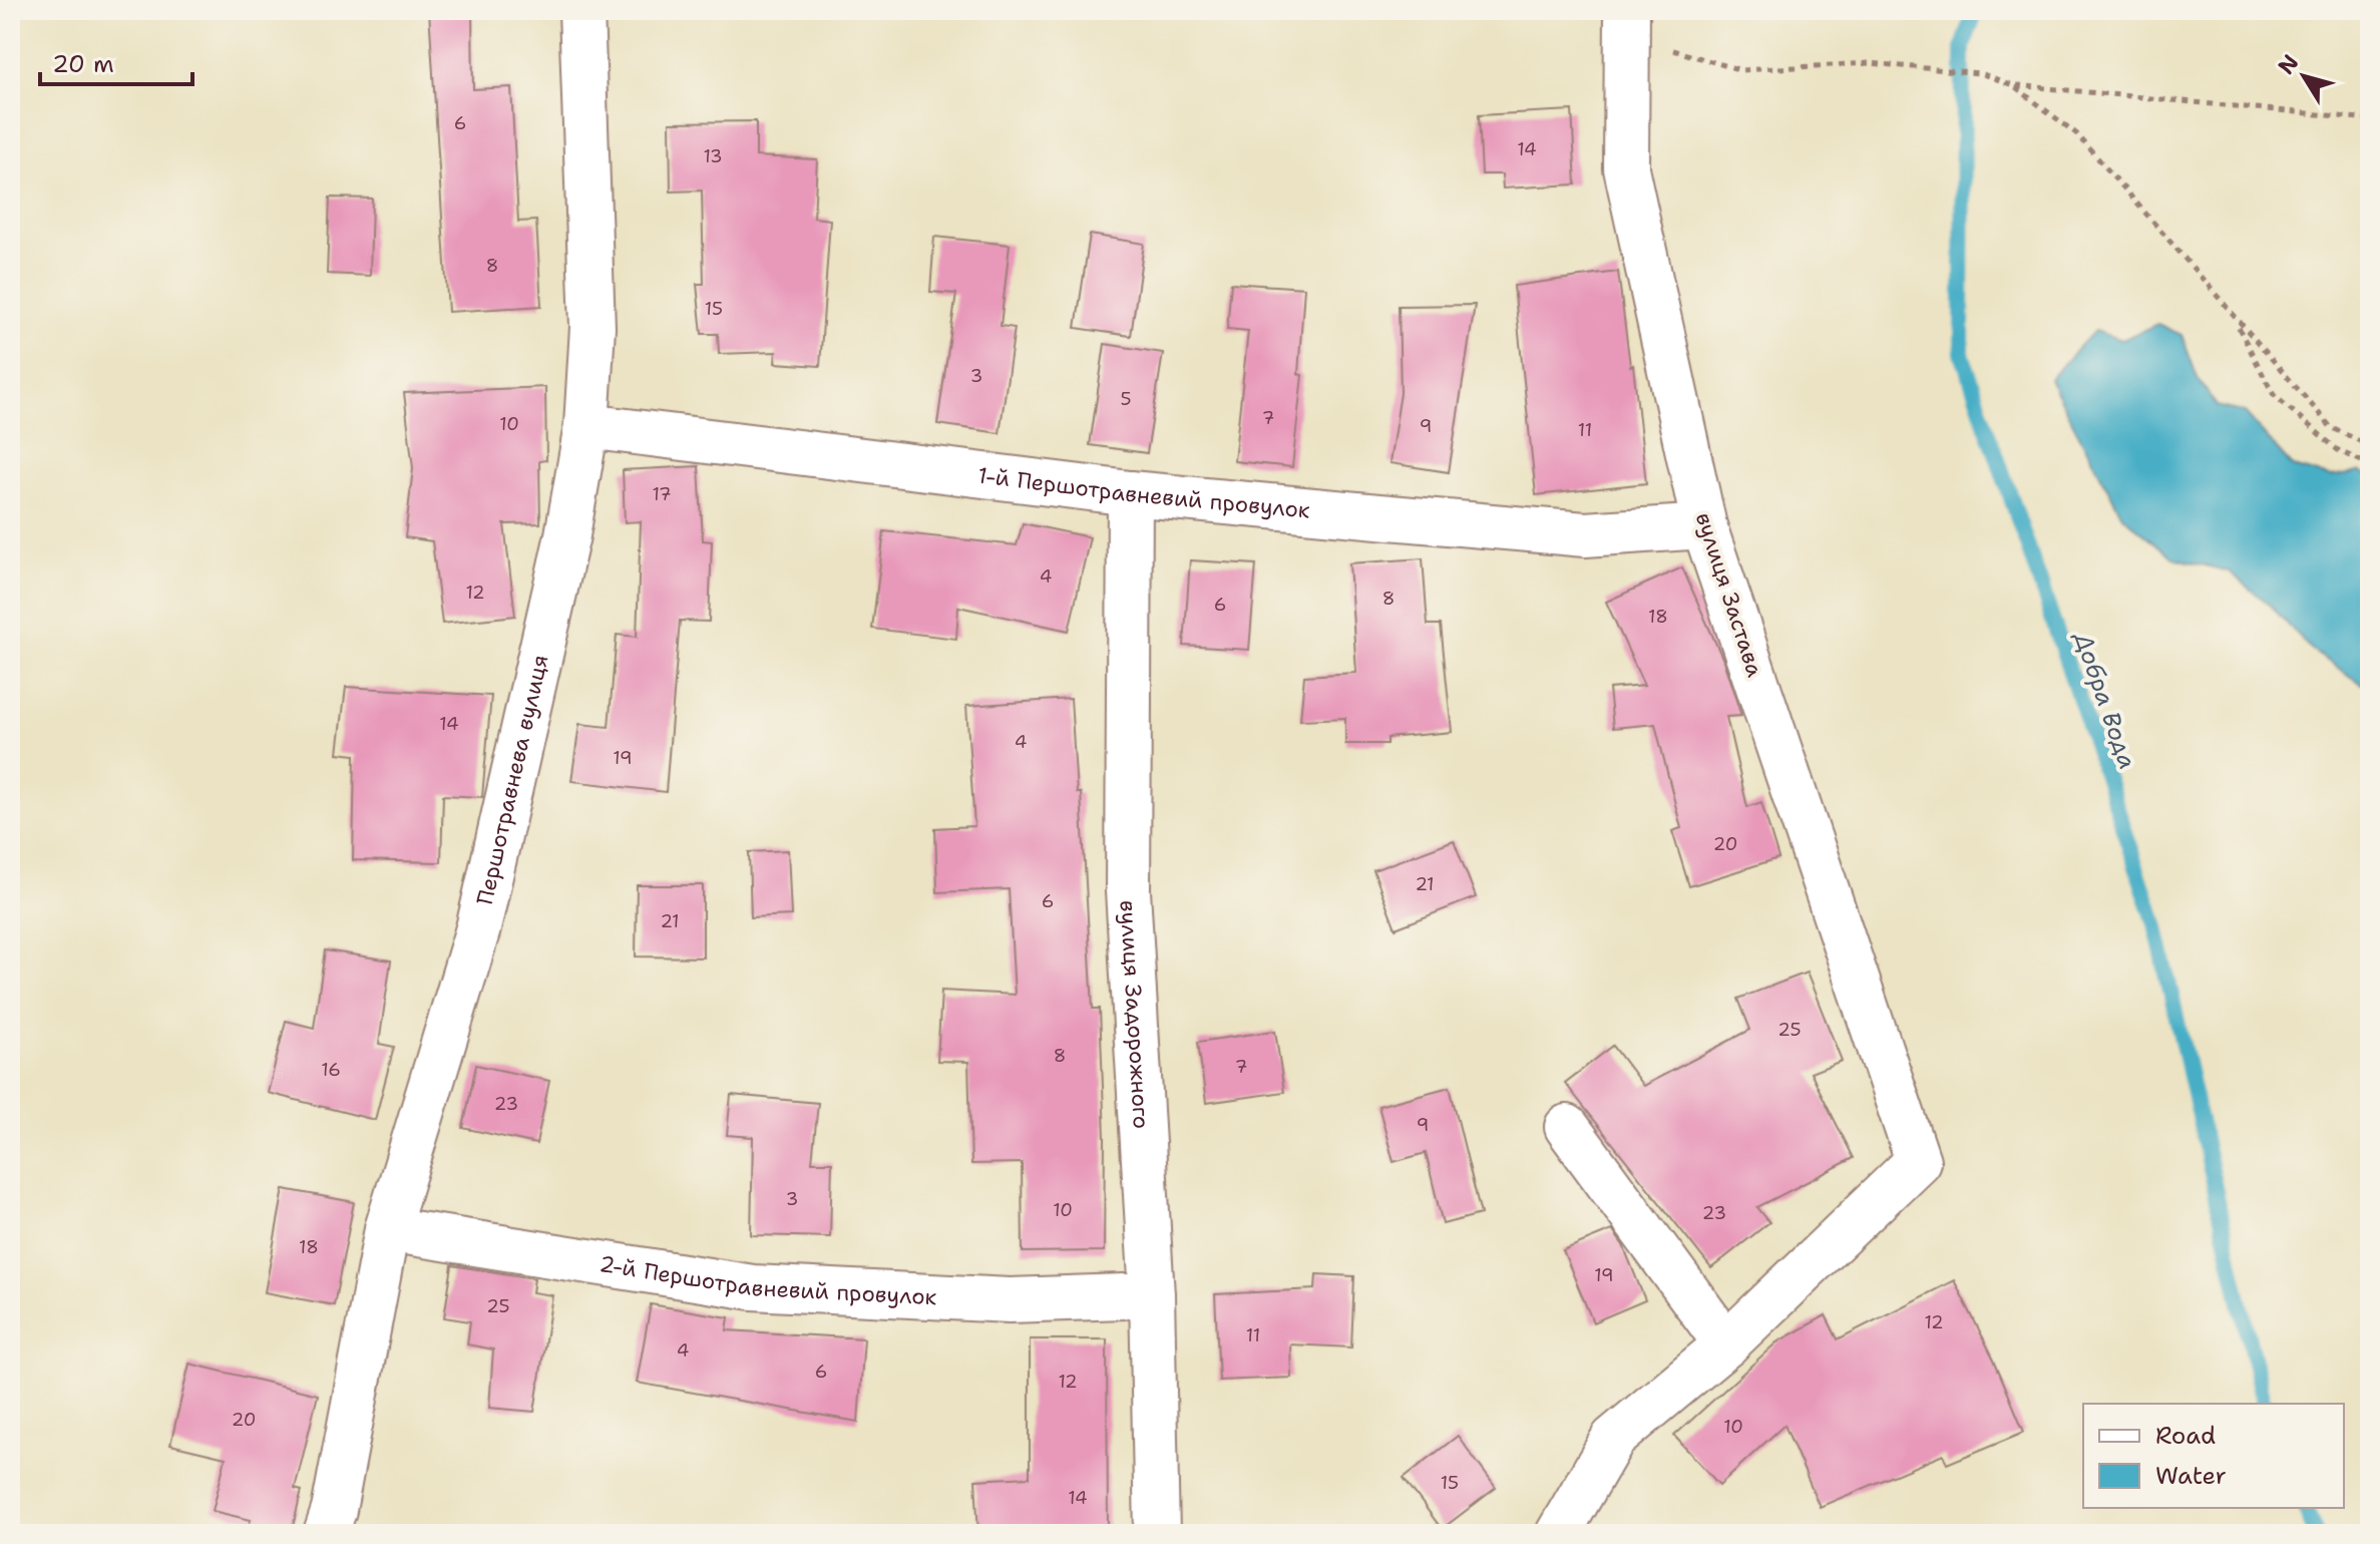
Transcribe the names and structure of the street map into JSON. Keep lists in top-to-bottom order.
{
  "streets": {
    "street": [
      "1-й Першотравневий провулок",
      "вулиця Застава",
      "Першотравнева вулиця",
      "вулиця Задорожного",
      "2-й Першотравневий провулок"
    ]
  },
  "crossings": [
    ["1-й Першотравневий провулок", "вулиця Застава"],
    ["1-й Першотравневий провулок", "Першотравнева вулиця"],
    ["1-й Першотравневий провулок", "вулиця Задорожного"],
    ["Першотравнева вулиця", "2-й Першотравневий провулок"],
    ["вулиця Задорожного", "2-й Першотравневий провулок"]
  ],
  "water": ["Добра Вода"],
  "house_numbers": [
    "6",
    "14",
    "13",
    "8",
    "15",
    "3",
    "5",
    "7",
    "10",
    "9",
    "11",
    "17",
    "4",
    "12",
    "8",
    "6",
    "18",
    "14",
    "4",
    "19",
    "20",
    "21",
    "6",
    "21",
    "25",
    "8",
    "7",
    "16",
    "23",
    "9",
    "3",
    "10",
    "23",
    "18",
    "19",
    "25",
    "12",
    "11",
    "4",
    "6",
    "12",
    "20",
    "10",
    "15",
    "14"
  ],
  "legend": ["Road", "Water"],
  "scale_bar": "20 m",
  "north": "top left"
}
